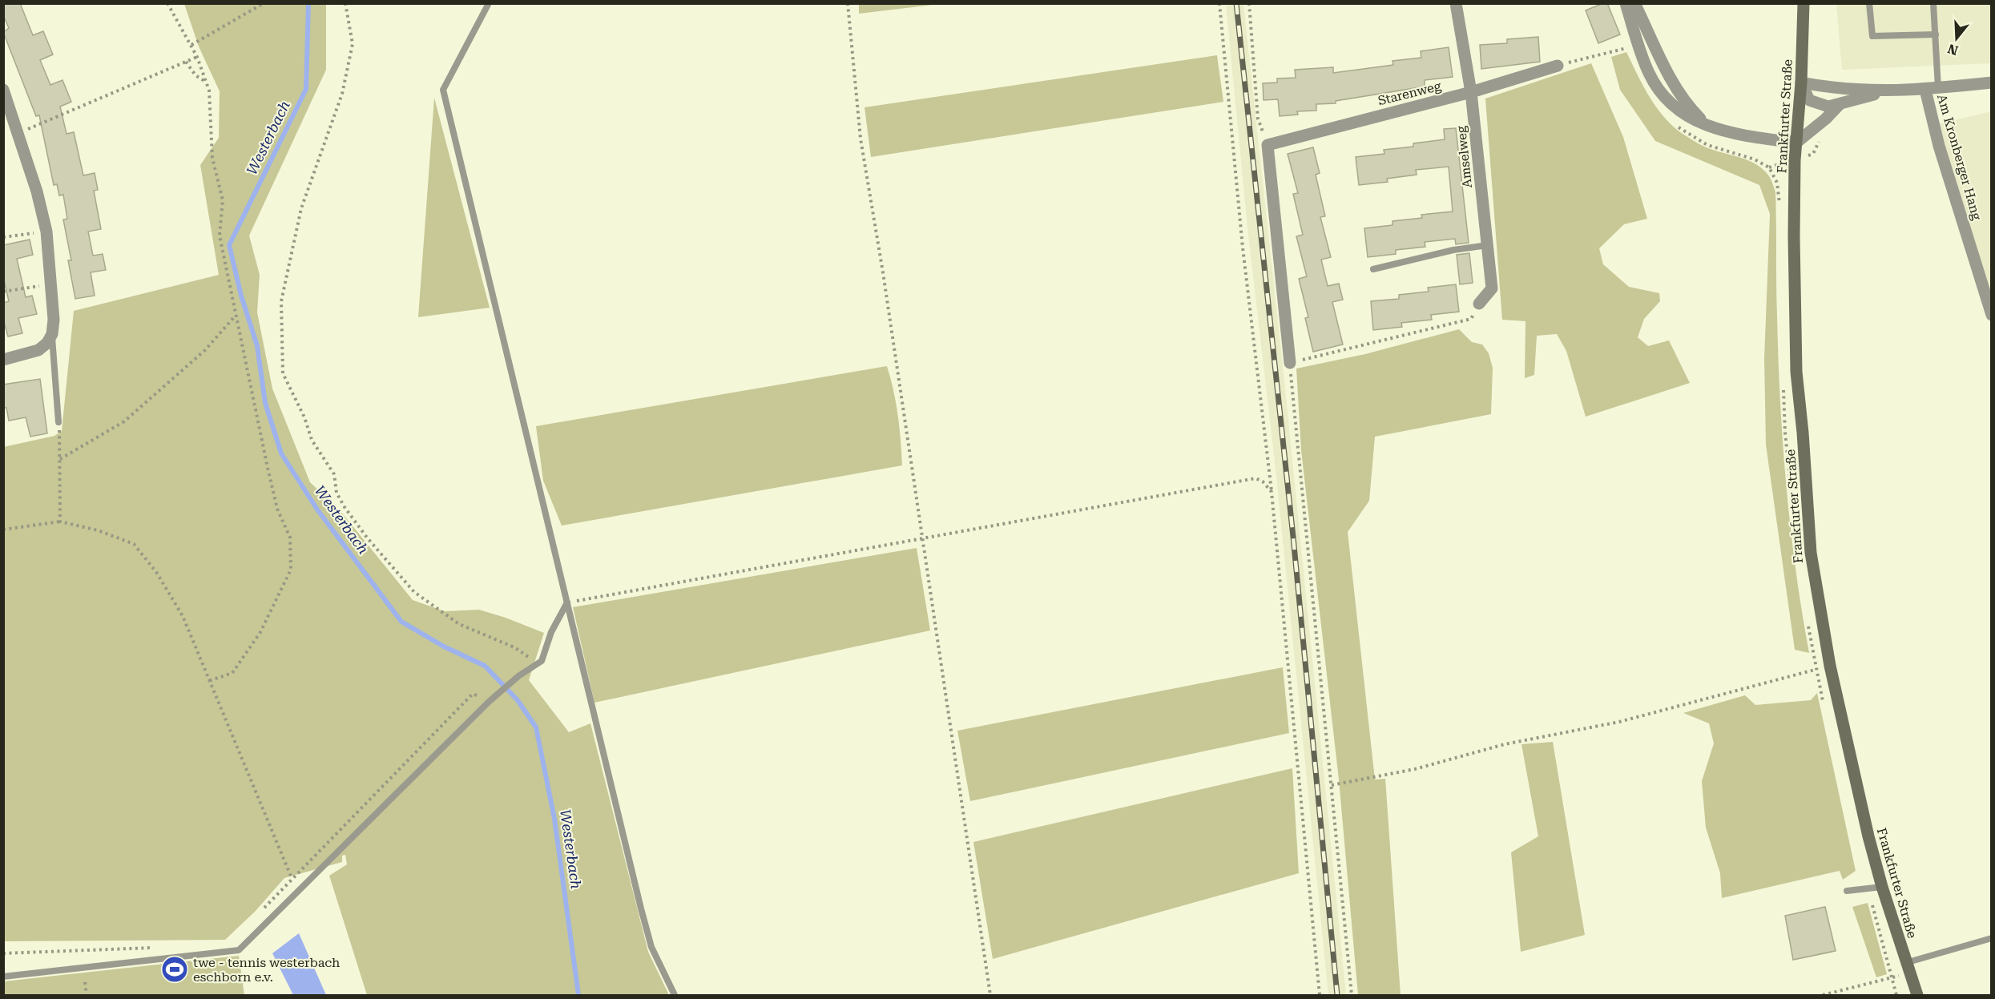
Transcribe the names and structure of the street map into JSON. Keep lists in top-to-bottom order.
{
  "streets": {
    "main road": ["Frankfurter Straße"],
    "street": ["Starenweg", "Amselweg", "Am Kronberger Hang"]
  },
  "crossings": [
    ["Starenweg", "Amselweg"],
    ["Frankfurter Straße", "Am Kronberger Hang"]
  ],
  "water": ["Westerbach"],
  "places": {
    "sports": ["twe - tennis westerbach eschborn e.v."]
  },
  "north": "bottom"
}
